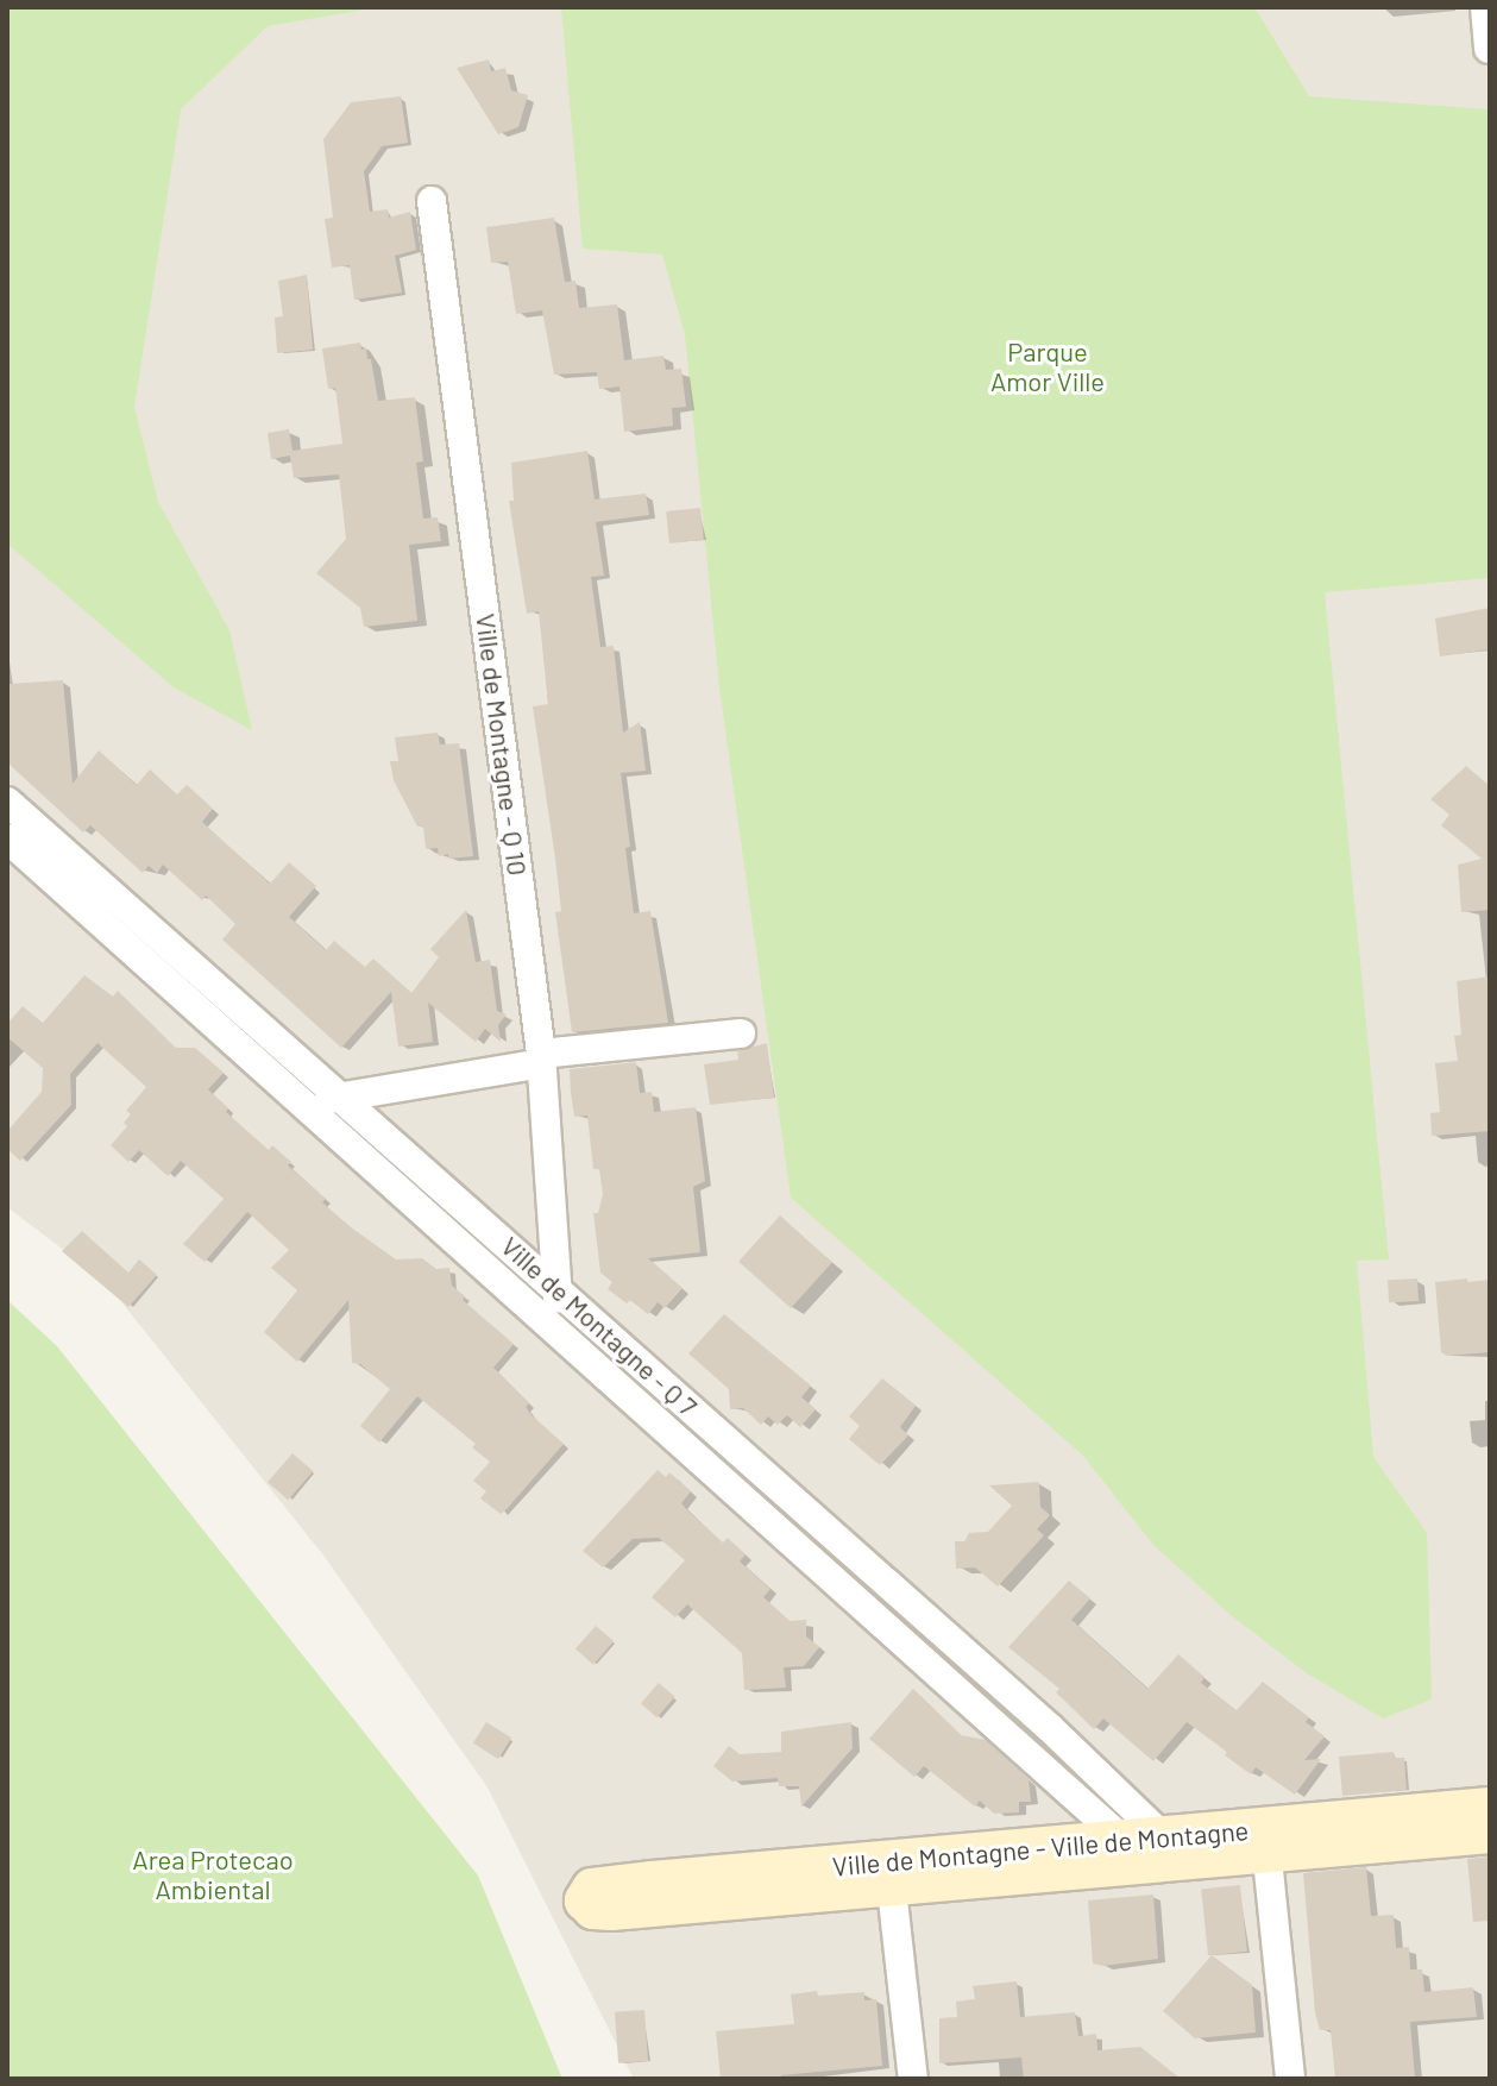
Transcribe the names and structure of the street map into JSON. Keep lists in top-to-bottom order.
{
  "streets": {
    "street": ["Ville de Montagne - Q 10", "Ville de Montagne - Q 7", "Ville de Montagne - Ville de Montagne"]
  },
  "crossings": [
    ["Ville de Montagne - Q 10", "Ville de Montagne - Q 7"],
    ["Ville de Montagne - Q 7", "Ville de Montagne - Ville de Montagne"]
  ],
  "parks": ["Parque Amor Ville", "Area Protecao Ambiental"]
}
